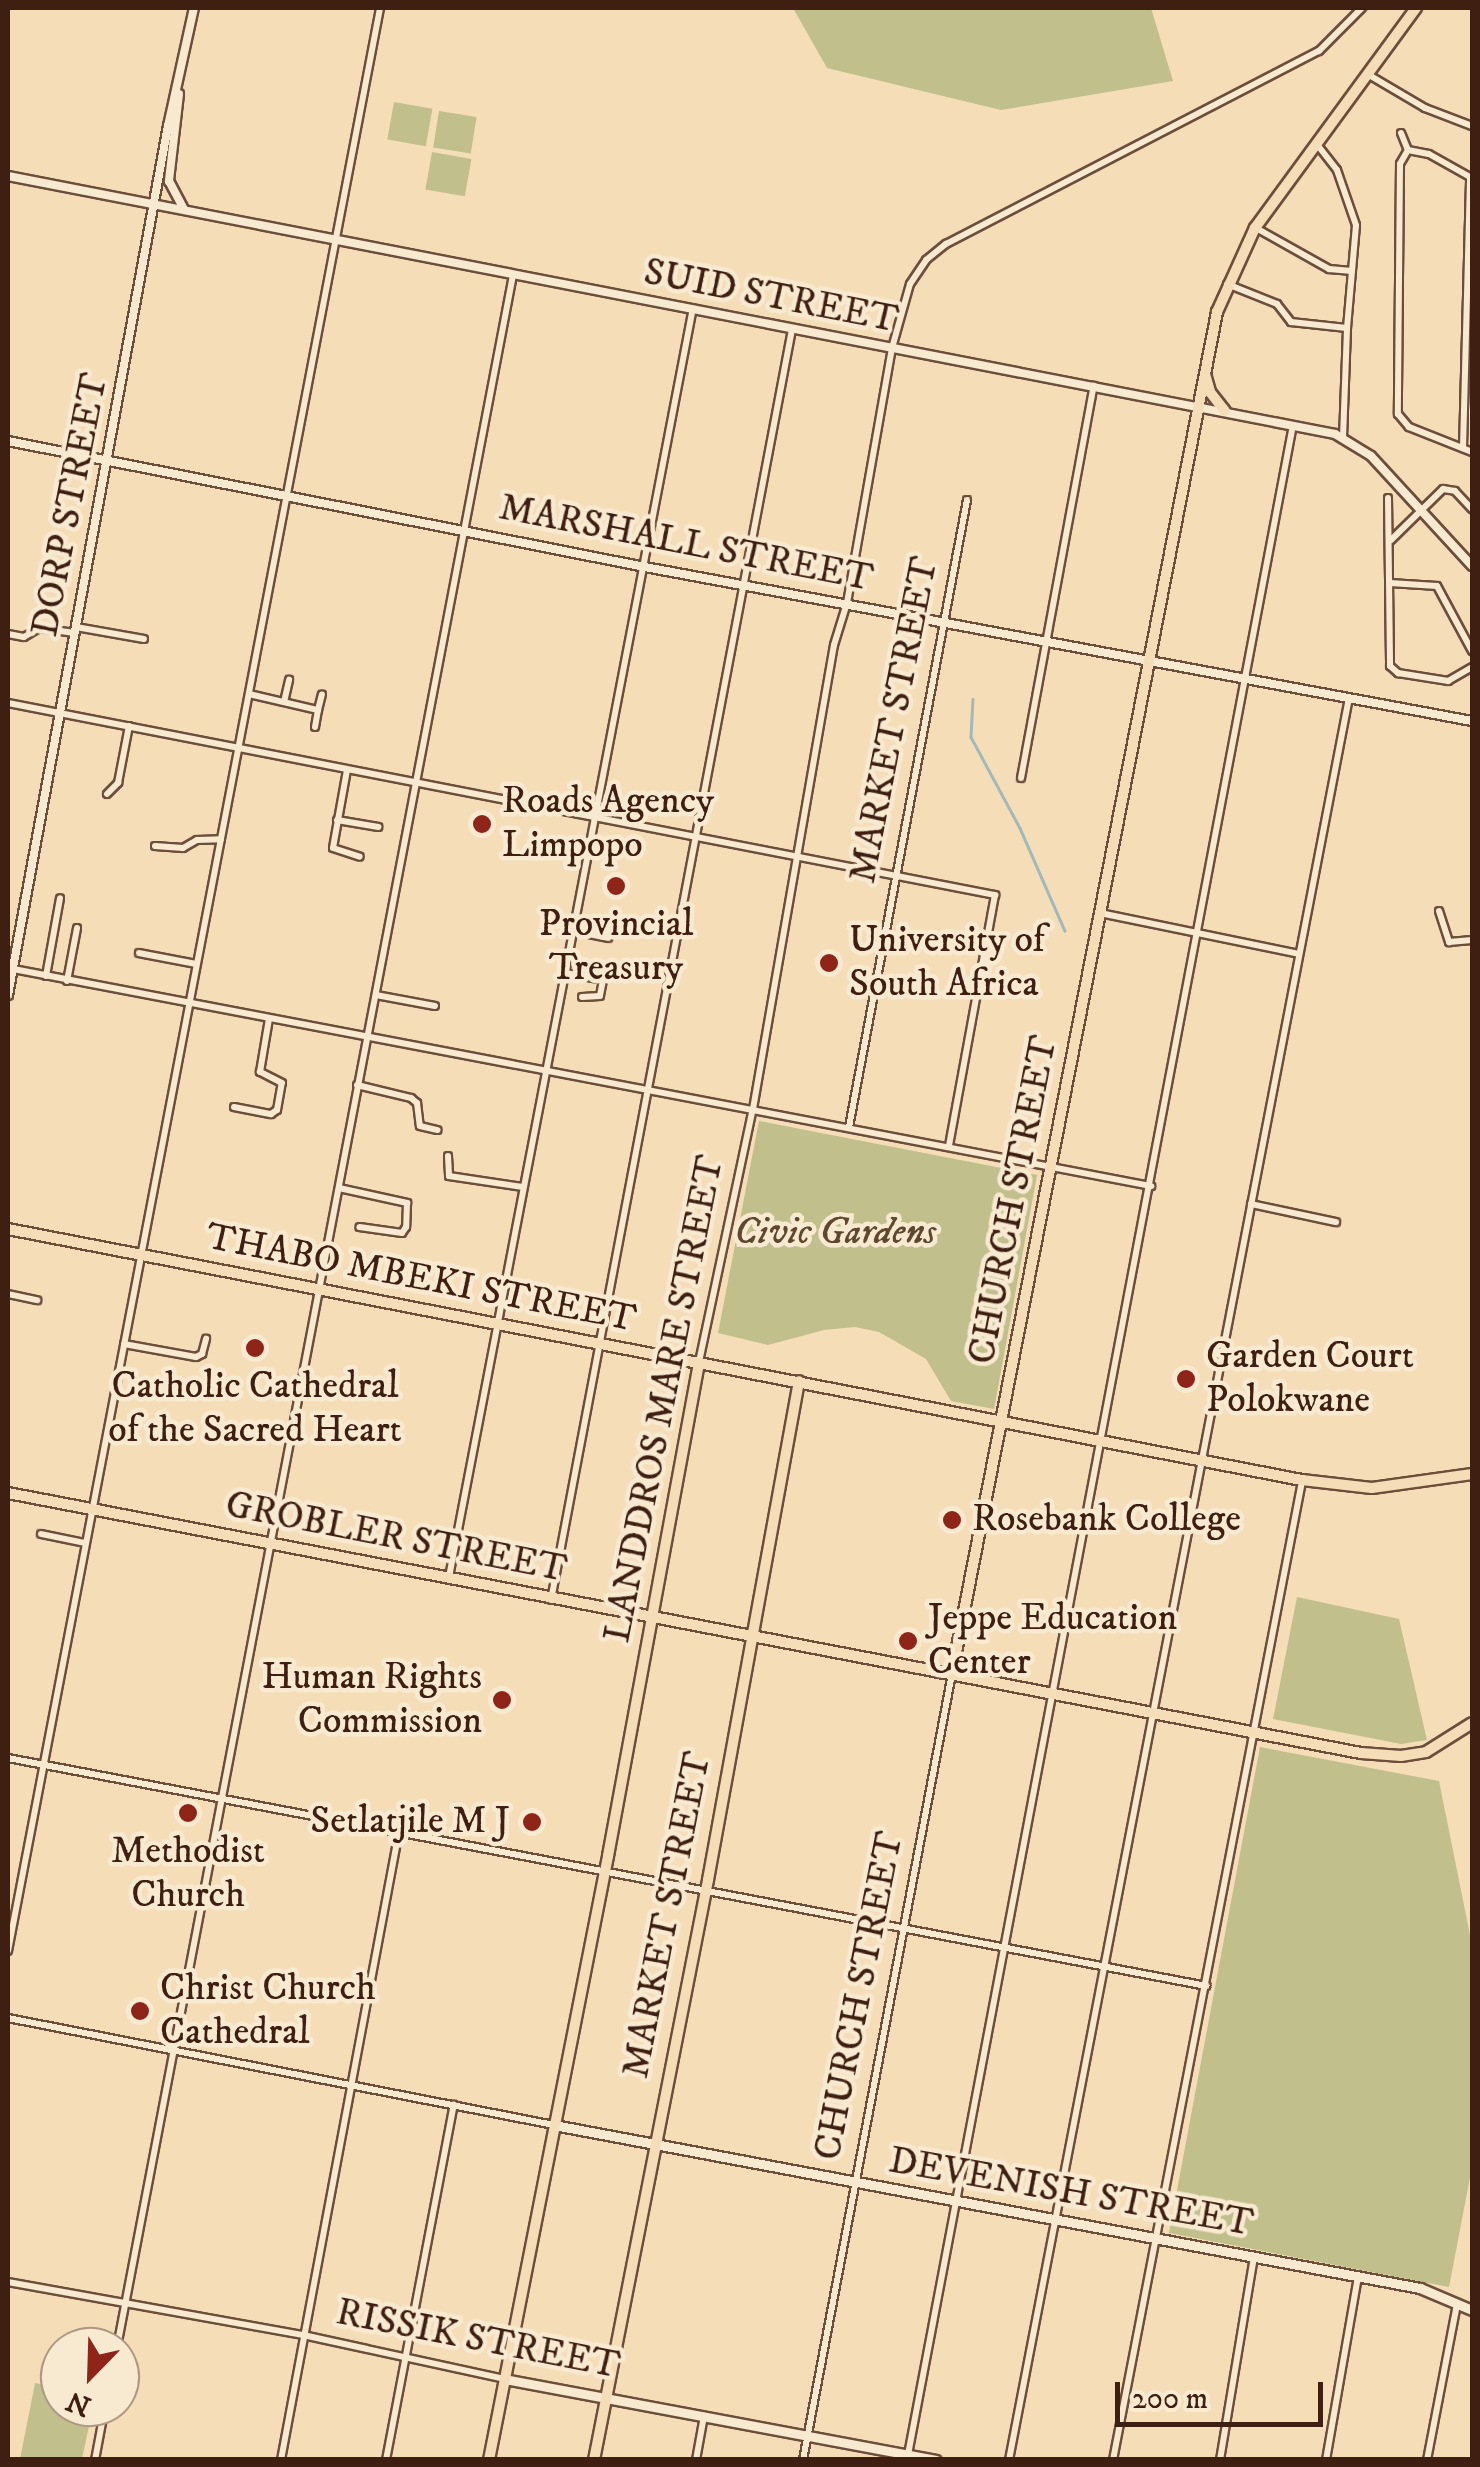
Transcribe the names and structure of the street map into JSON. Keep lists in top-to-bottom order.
{
  "streets": {
    "main road": [
      "MARKET STREET",
      "CHURCH STREET",
      "THABO MBEKI STREET",
      "LANDDROS MARE STREET",
      "GROBLER STREET",
      "DEVENISH STREET",
      "RISSIK STREET"
    ],
    "street": ["SUID STREET", "DORP STREET", "MARSHALL STREET"]
  },
  "crossings": [
    ["SUID STREET", "DORP STREET"],
    ["SUID STREET", "CHURCH STREET"],
    ["SUID STREET", "LANDDROS MARE STREET"],
    ["DORP STREET", "MARSHALL STREET"],
    ["MARSHALL STREET", "MARKET STREET"],
    ["MARSHALL STREET", "CHURCH STREET"],
    ["MARSHALL STREET", "LANDDROS MARE STREET"],
    ["MARKET STREET", "THABO MBEKI STREET"],
    ["MARKET STREET", "GROBLER STREET"],
    ["MARKET STREET", "DEVENISH STREET"],
    ["MARKET STREET", "RISSIK STREET"],
    ["CHURCH STREET", "THABO MBEKI STREET"],
    ["CHURCH STREET", "GROBLER STREET"],
    ["CHURCH STREET", "DEVENISH STREET"],
    ["CHURCH STREET", "RISSIK STREET"],
    ["THABO MBEKI STREET", "LANDDROS MARE STREET"],
    ["LANDDROS MARE STREET", "GROBLER STREET"],
    ["LANDDROS MARE STREET", "DEVENISH STREET"],
    ["LANDDROS MARE STREET", "RISSIK STREET"]
  ],
  "parks": ["Civic Gardens"],
  "places": [
    "Roads Agency Limpopo",
    "Provincial Treasury",
    "University of South Africa",
    "Catholic Cathedral of the Sacred Heart",
    "Garden Court Polokwane",
    "Rosebank College",
    "Jeppe Education Center",
    "Human Rights Commission",
    "Methodist Church",
    "Setlatjile M J",
    "Christ Church Cathedral"
  ],
  "scale_bar": "200 m",
  "north": "bottom left"
}
